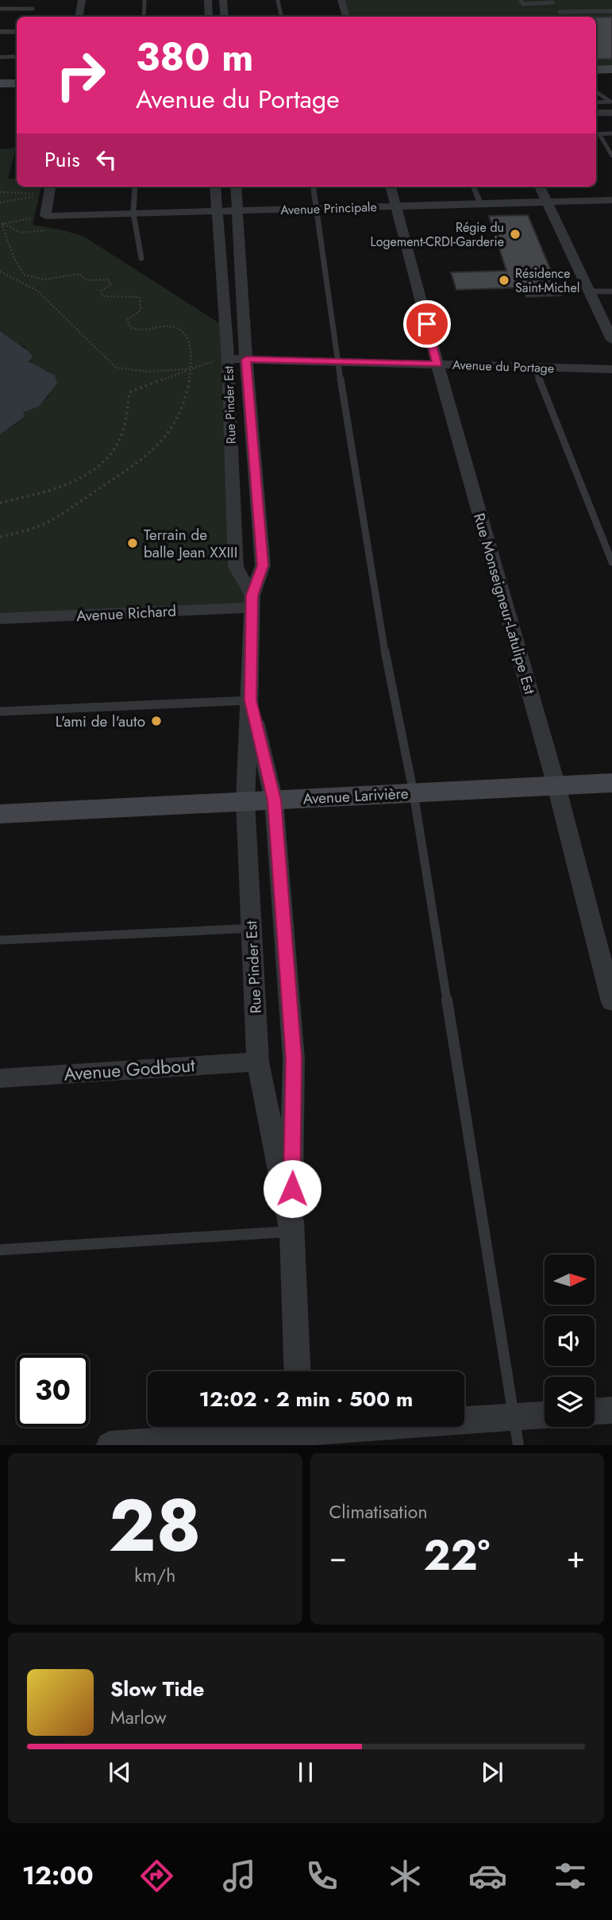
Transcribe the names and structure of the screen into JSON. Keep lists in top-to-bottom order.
{
  "streets": {
    "main road": ["Avenue Larivière"],
    "street": [
      "Avenue Principale",
      "Avenue du Portage",
      "Rue Pinder Est",
      "Rue Monseigneur-Latulipe Est",
      "Avenue Richard",
      "Avenue Godbout"
    ]
  },
  "crossings": [
    ["Avenue Principale", "Rue Pinder Est"],
    ["Avenue Principale", "Rue Monseigneur-Latulipe Est"],
    ["Avenue du Portage", "Rue Pinder Est"],
    ["Avenue du Portage", "Rue Monseigneur-Latulipe Est"],
    ["Rue Pinder Est", "Avenue Richard"],
    ["Rue Pinder Est", "Avenue Larivière"],
    ["Rue Pinder Est", "Avenue Godbout"],
    ["Rue Monseigneur-Latulipe Est", "Avenue Larivière"]
  ],
  "places": [
    "Régie du Logement-CRDI-Garderie",
    "Résidence Saint-Michel",
    "Terrain de balle Jean XXIII",
    "L'ami de l'auto"
  ],
  "north": "right",
  "page": {
    "turn": ["380 m", "Avenue du Portage"],
    "then": "Puis",
    "limit": "30",
    "trip": "12:02 · 2 min · 500 m",
    "tile": [
      ["28", "km/h"],
      "Climatisation"
    ],
    "heat": ["−", "22°", "+"],
    "song": ["Slow Tide", "Marlow"],
    "tabs": "12:00"
  }
}
